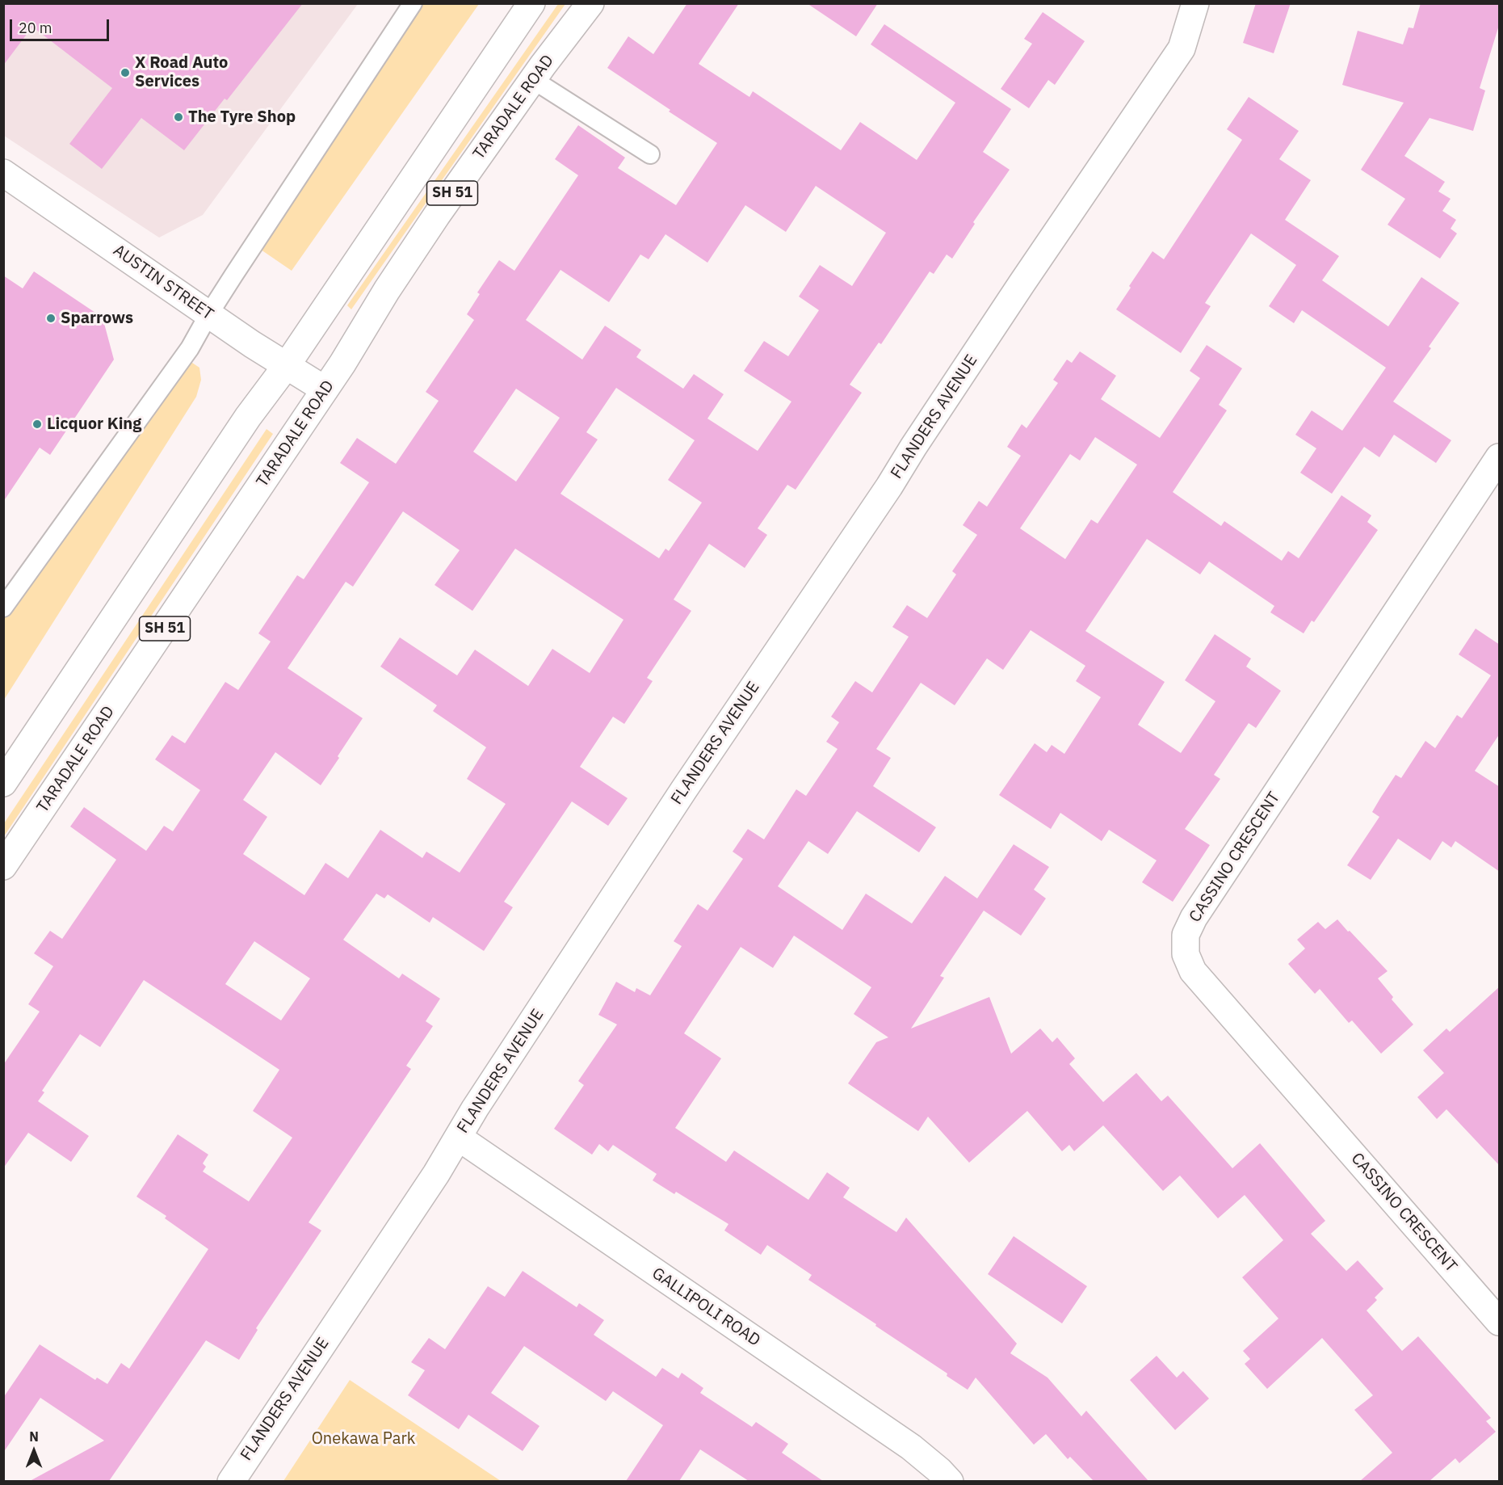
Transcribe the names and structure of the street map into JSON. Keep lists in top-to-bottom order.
{
  "streets": {
    "main road": [
      "TARADALE ROAD",
      "SH 51",
      "AUSTIN STREET",
      "FLANDERS AVENUE",
      "CASSINO CRESCENT",
      "GALLIPOLI ROAD"
    ]
  },
  "crossings": [
    ["TARADALE ROAD", "AUSTIN STREET"],
    ["SH 51", "AUSTIN STREET"],
    ["FLANDERS AVENUE", "GALLIPOLI ROAD"]
  ],
  "parks": ["Onekawa Park"],
  "places": [
    "X Road Auto Services",
    "The Tyre Shop",
    "Sparrows",
    "Licquor King"
  ],
  "scale_bar": "20 m",
  "north": "top"
}
